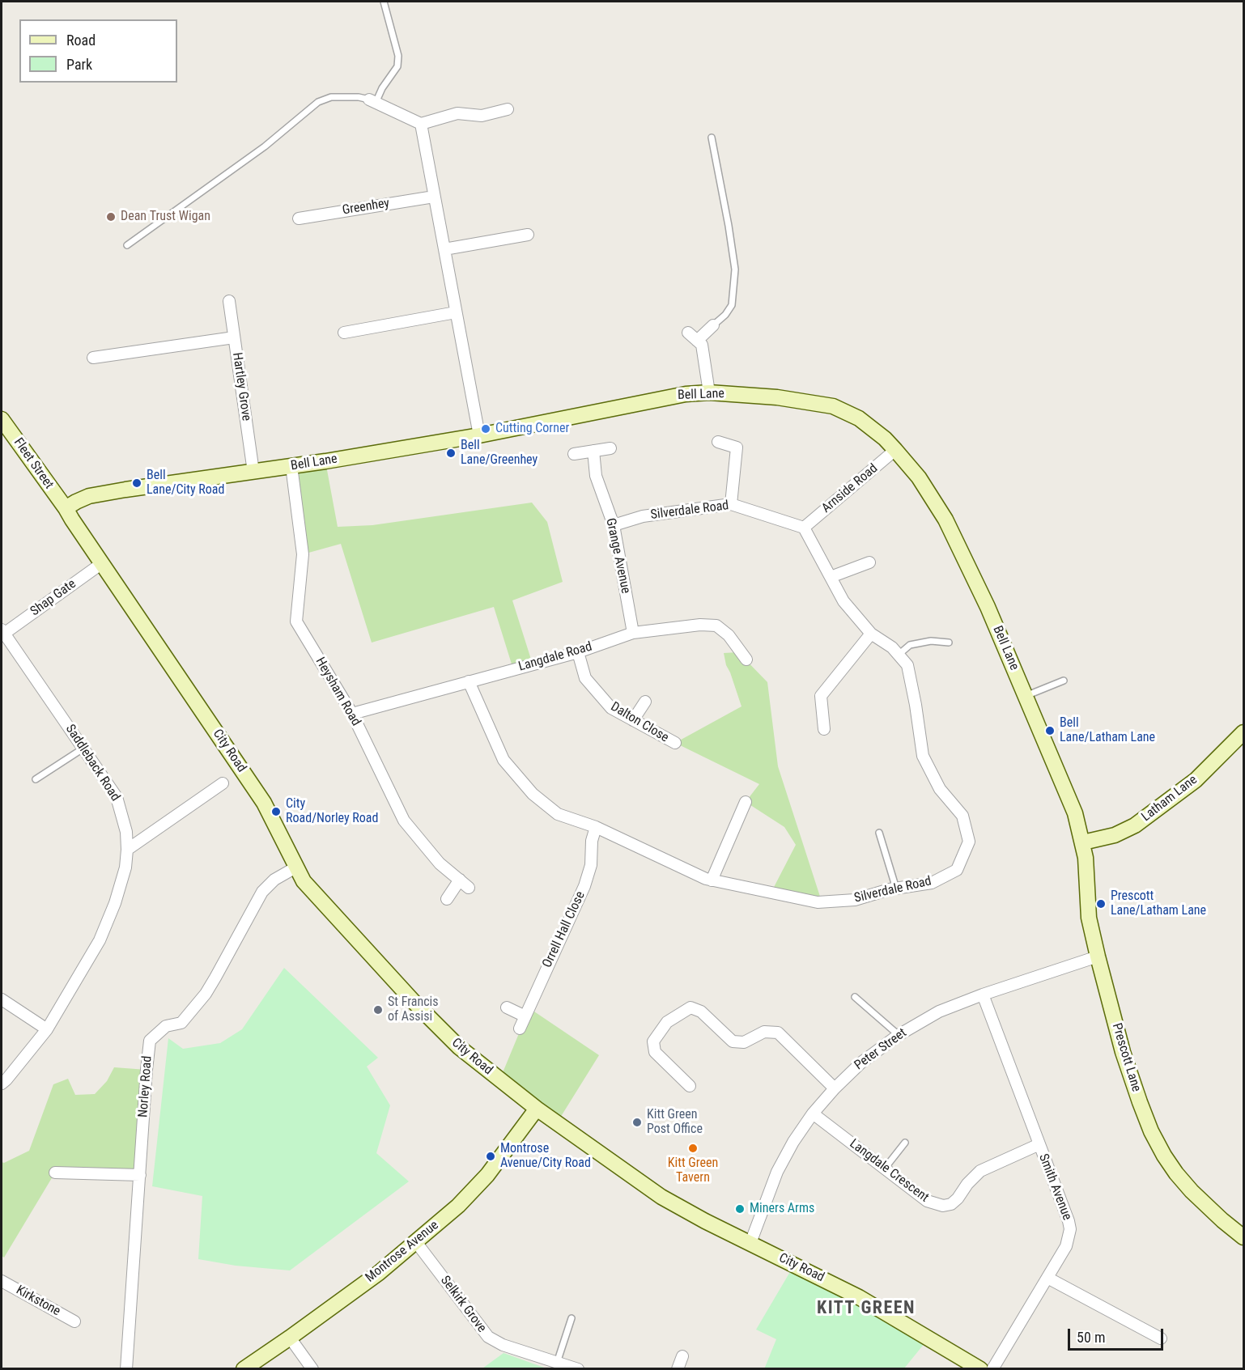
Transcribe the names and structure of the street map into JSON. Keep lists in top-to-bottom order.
{
  "streets": {
    "street": [
      "Greenhey",
      "Hartley Grove",
      "Bell Lane",
      "Fleet Street",
      "Arnside Road",
      "Silverdale Road",
      "Grange Avenue",
      "Shap Gate",
      "Langdale Road",
      "Heysham Road",
      "Dalton Close",
      "City Road",
      "Saddleback Road",
      "Latham Lane",
      "Orrell Hall Close",
      "Peter Street",
      "Prescott Lane",
      "Norley Road",
      "Langdale Crescent",
      "Smith Avenue",
      "Montrose Avenue",
      "Kirkstone",
      "Selkirk Grove"
    ]
  },
  "crossings": [
    ["Hartley Grove", "Bell Lane"],
    ["Bell Lane", "Fleet Street"],
    ["Bell Lane", "Arnside Road"],
    ["Bell Lane", "Heysham Road"],
    ["Bell Lane", "City Road"],
    ["Bell Lane", "Latham Lane"],
    ["Bell Lane", "Prescott Lane"],
    ["Fleet Street", "City Road"],
    ["Arnside Road", "Silverdale Road"],
    ["Silverdale Road", "Grange Avenue"],
    ["Silverdale Road", "Langdale Road"],
    ["Silverdale Road", "Orrell Hall Close"],
    ["Grange Avenue", "Langdale Road"],
    ["Shap Gate", "City Road"],
    ["Shap Gate", "Saddleback Road"],
    ["Langdale Road", "Heysham Road"],
    ["Langdale Road", "Dalton Close"],
    ["City Road", "Peter Street"],
    ["City Road", "Norley Road"],
    ["City Road", "Montrose Avenue"],
    ["Latham Lane", "Prescott Lane"],
    ["Peter Street", "Prescott Lane"],
    ["Peter Street", "Langdale Crescent"],
    ["Peter Street", "Smith Avenue"],
    ["Langdale Crescent", "Smith Avenue"],
    ["Montrose Avenue", "Selkirk Grove"]
  ],
  "districts": ["KITT GREEN"],
  "places": [
    "Dean Trust Wigan",
    "Cutting Corner",
    "Bell Lane/Greenhey",
    "Bell Lane/City Road",
    "Bell Lane/Latham Lane",
    "City Road/Norley Road",
    "Prescott Lane/Latham Lane",
    "St Francis of Assisi",
    "Kitt Green Post Office",
    "Kitt Green Tavern",
    "Montrose Avenue/City Road",
    "Miners Arms"
  ],
  "legend": ["Road", "Park"],
  "scale_bar": "50 m"
}
